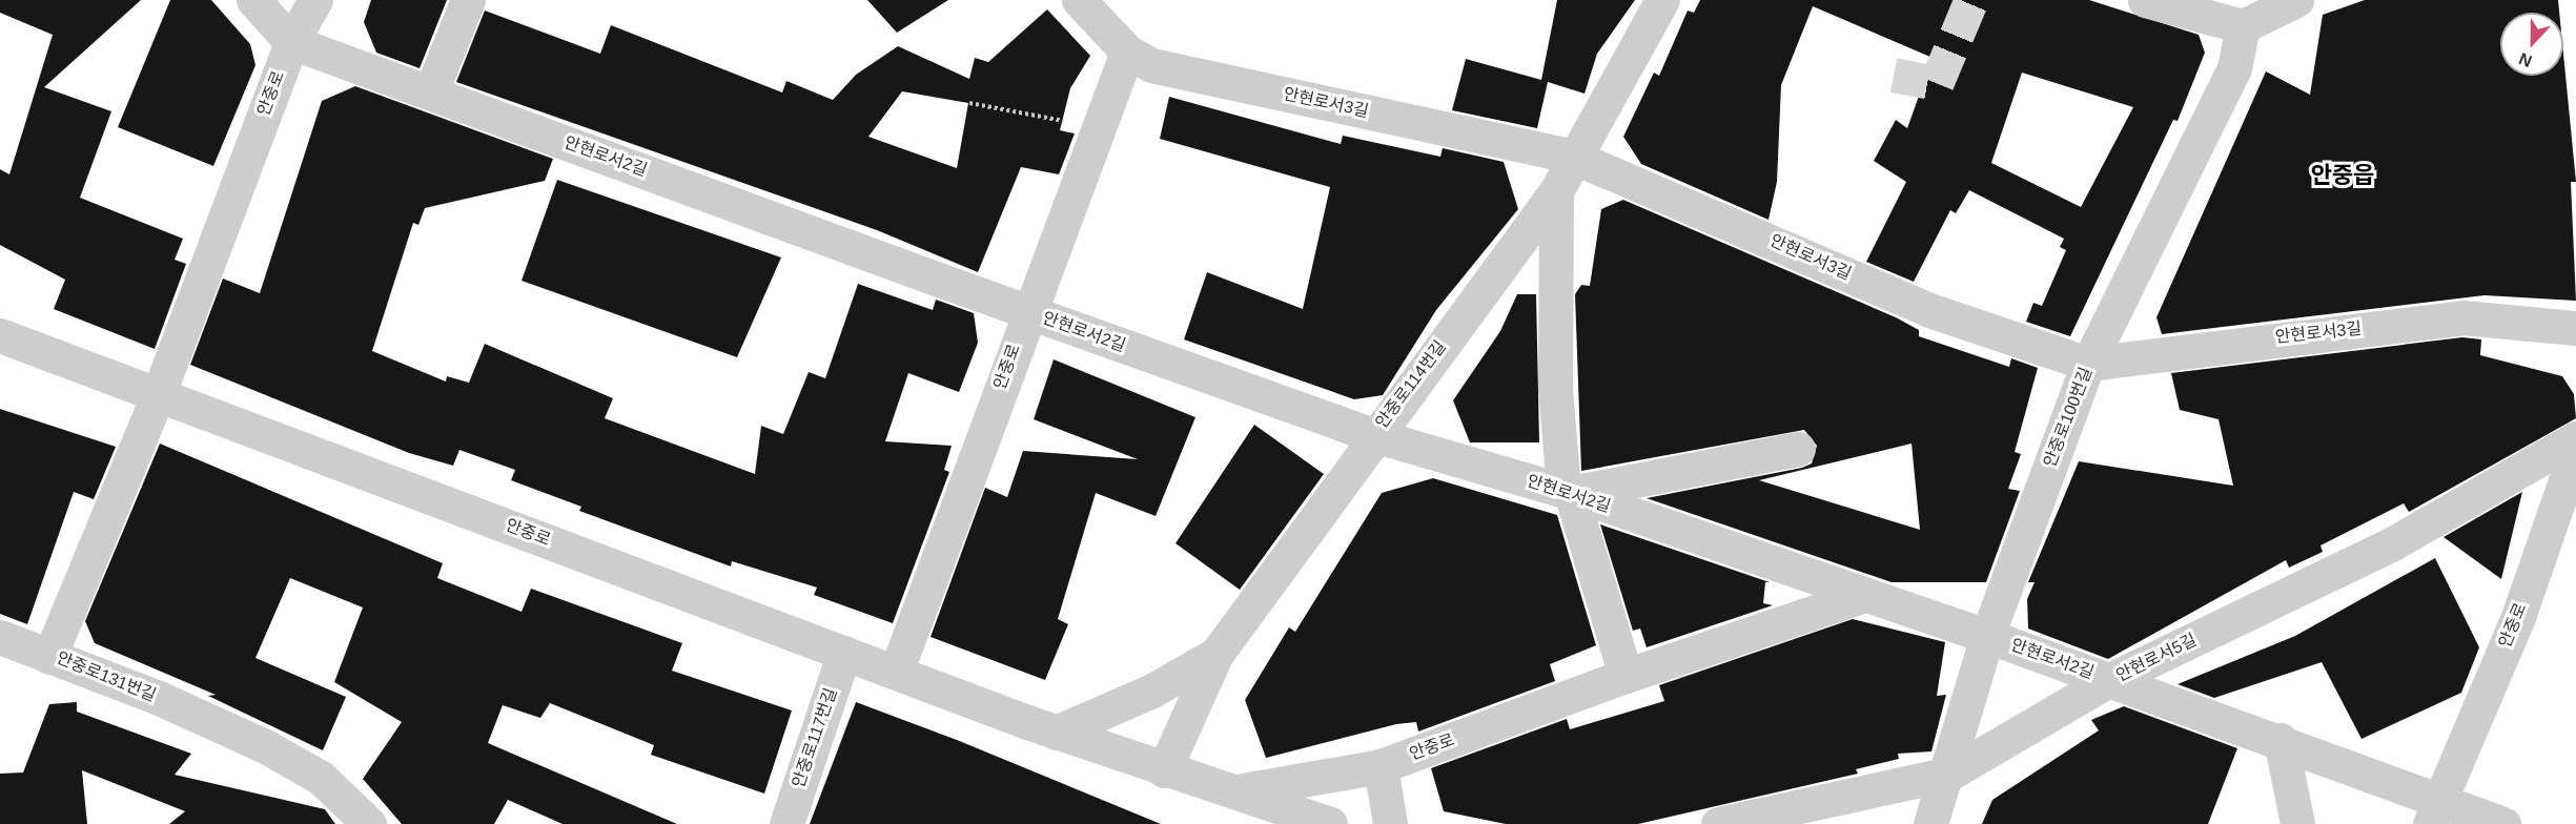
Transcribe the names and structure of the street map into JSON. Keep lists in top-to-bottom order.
{
  "streets": {
    "street": [
      "안중로",
      "안현로서3길",
      "안현로서2길",
      "안중로114번길",
      "안중로100번길",
      "안현로서5길",
      "안중로131번길",
      "안중로117번길"
    ]
  },
  "crossings": [
    ["안중로", "안현로서2길"],
    ["안중로", "안중로114번길"],
    ["안중로", "안중로131번길"],
    ["안중로", "안중로117번길"],
    ["안현로서3길", "안현로서2길"],
    ["안현로서3길", "안중로114번길"],
    ["안현로서3길", "안중로100번길"],
    ["안현로서2길", "안중로114번길"],
    ["안현로서2길", "안중로100번길"],
    ["안현로서2길", "안현로서5길"],
    ["안중로100번길", "안현로서5길"]
  ],
  "districts": ["안중읍"],
  "north": "bottom"
}
